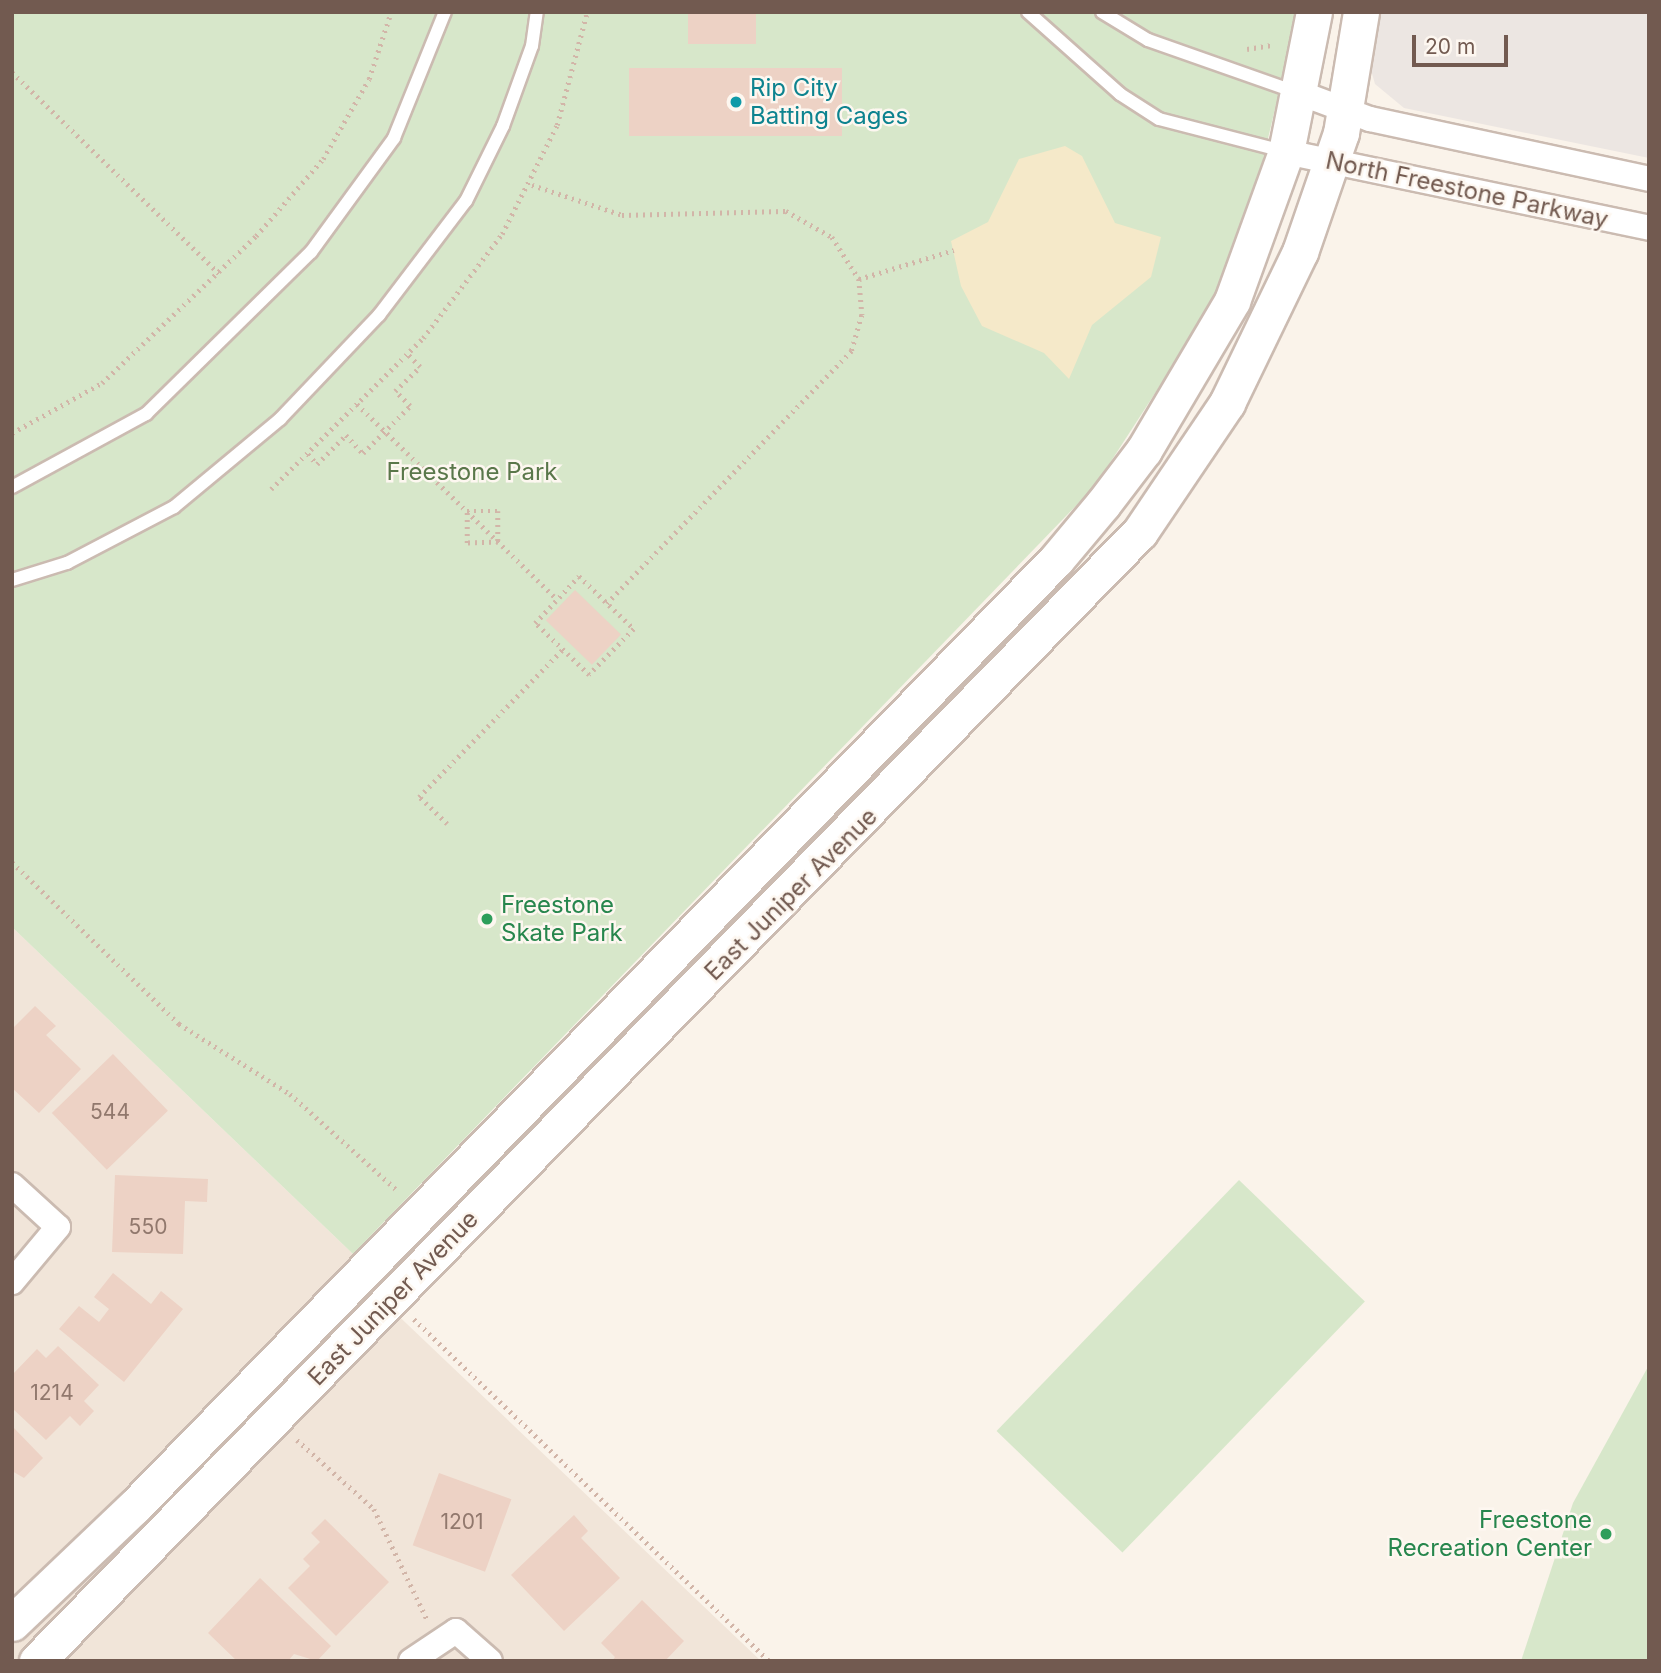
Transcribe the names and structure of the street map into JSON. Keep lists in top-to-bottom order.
{
  "streets": {
    "street": ["North Freestone Parkway", "East Juniper Avenue"]
  },
  "crossings": [
    ["North Freestone Parkway", "East Juniper Avenue"]
  ],
  "parks": ["Freestone Park"],
  "places": ["Rip City Batting Cages", "Freestone Skate Park", "Freestone Recreation Center"],
  "house_numbers": [
    "544",
    "550",
    "1214",
    "1201"
  ],
  "scale_bar": "20 m"
}
